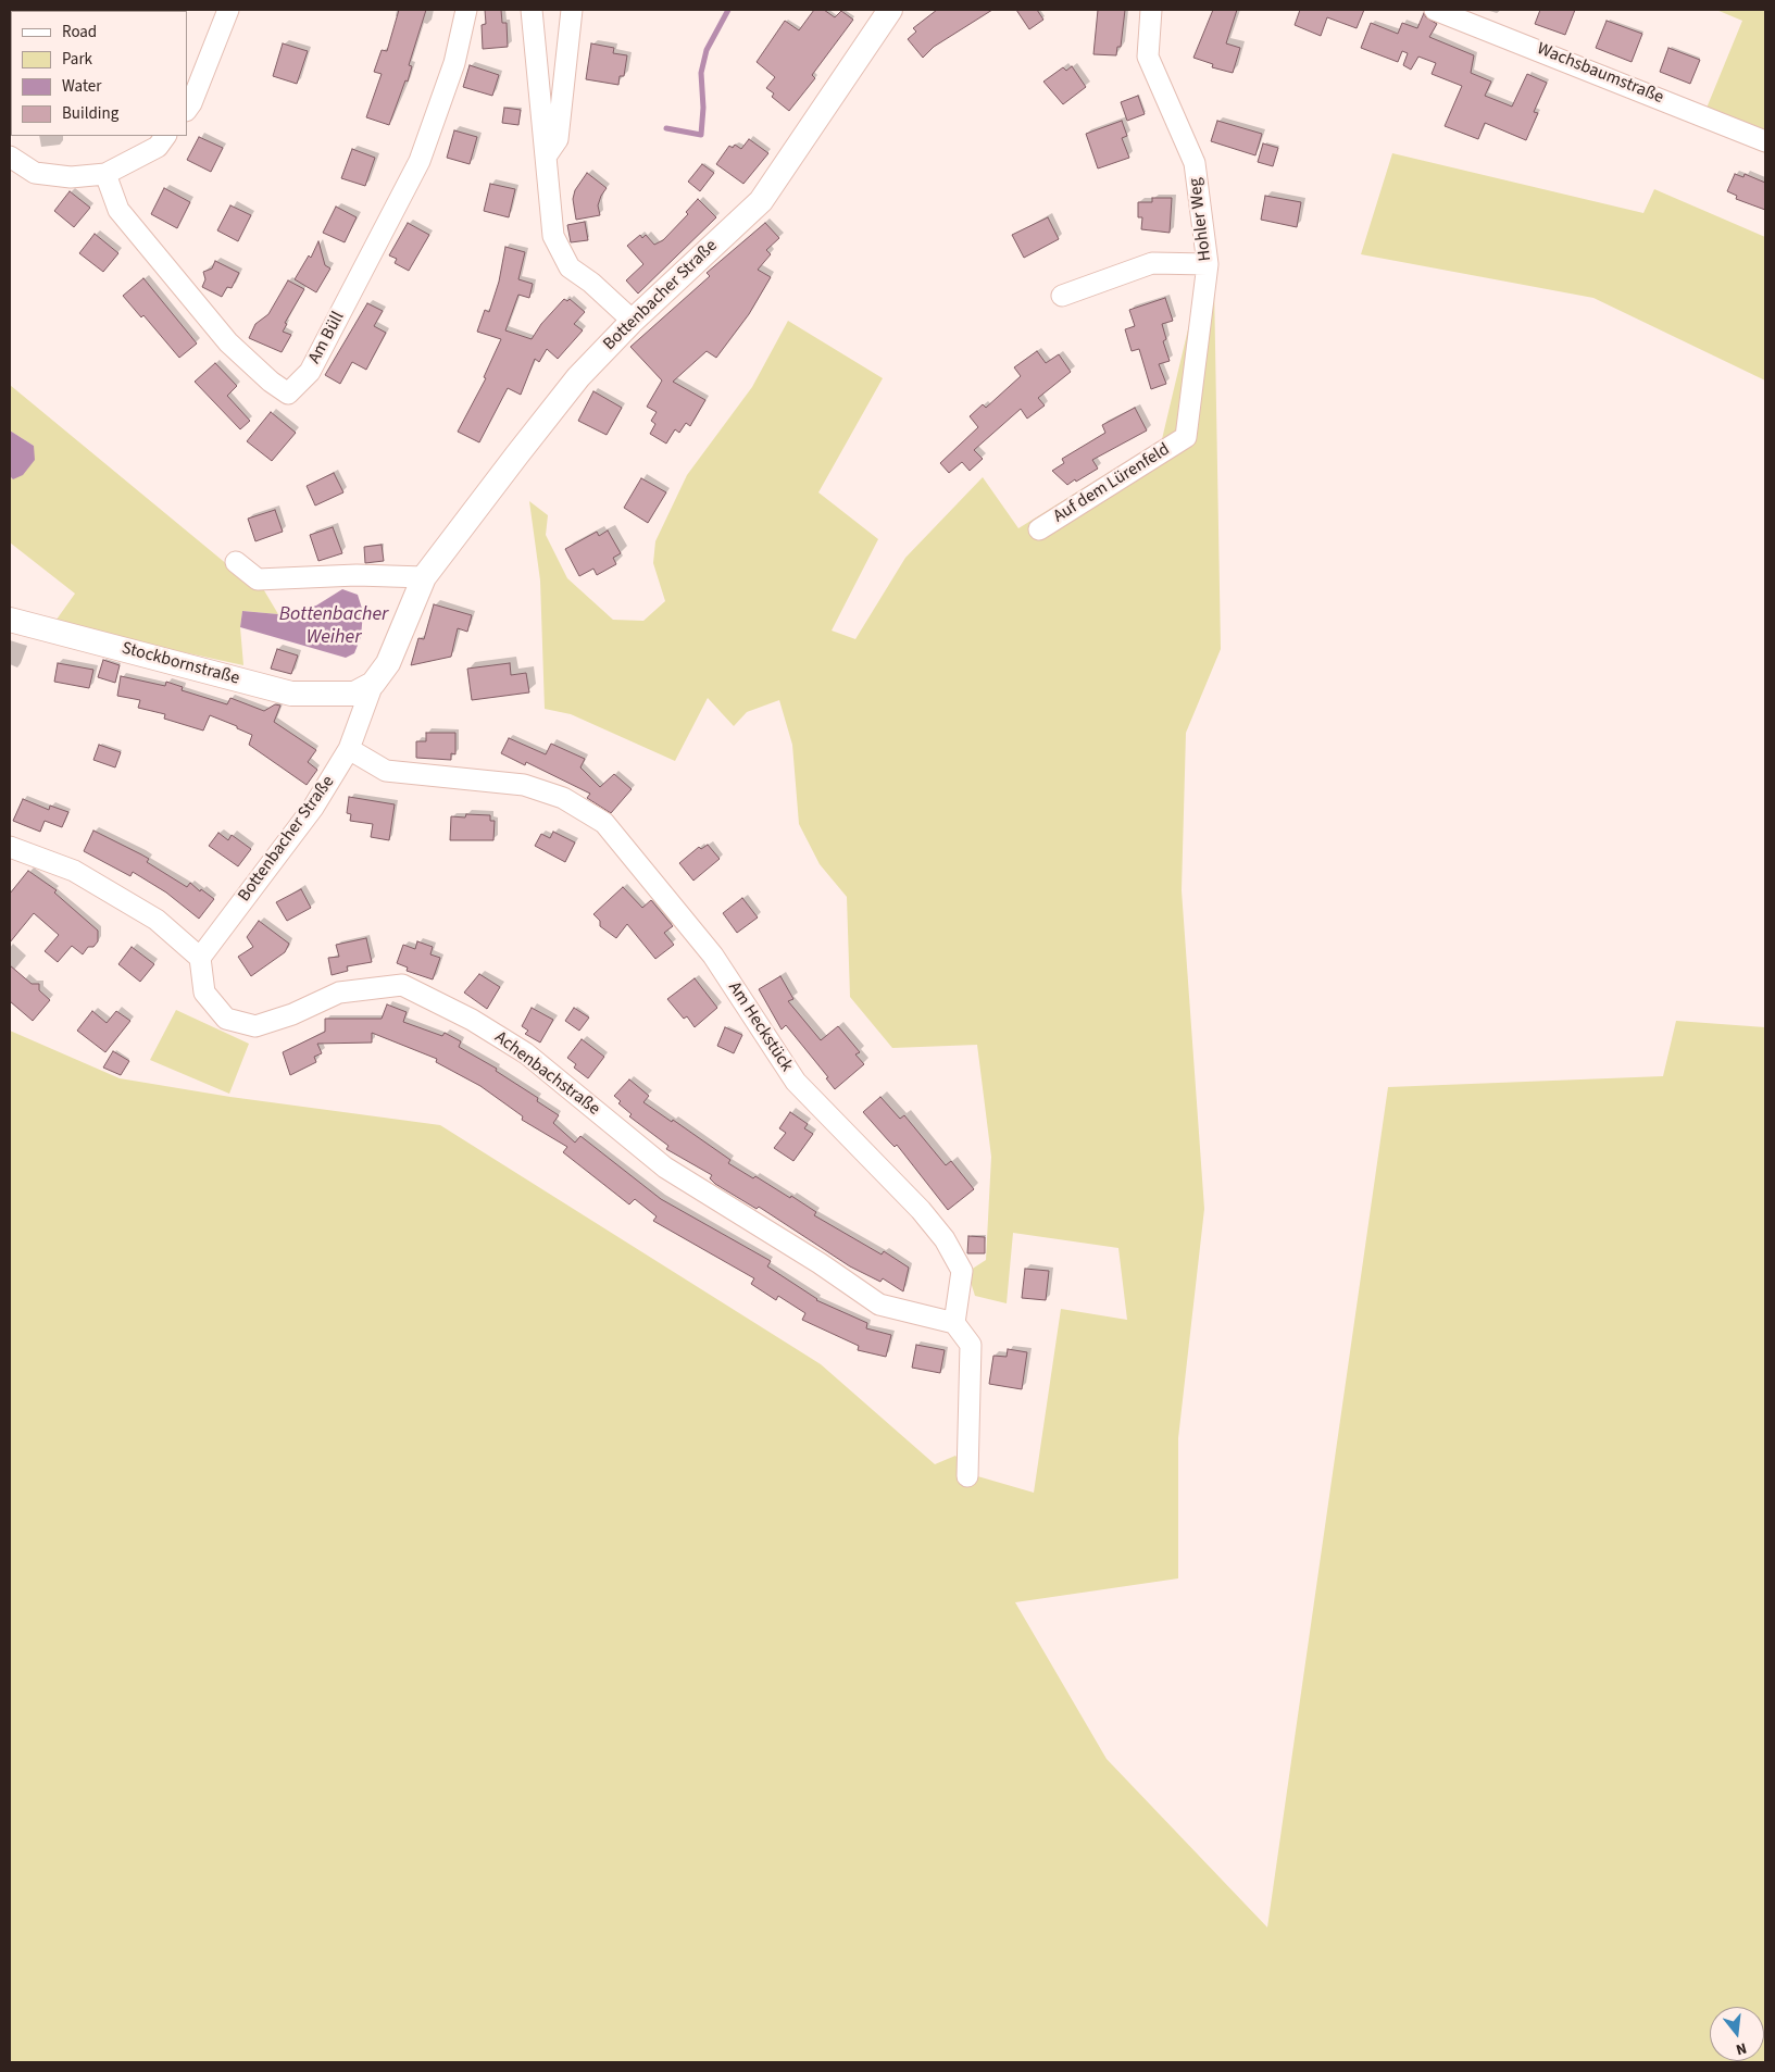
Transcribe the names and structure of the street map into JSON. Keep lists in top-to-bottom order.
{
  "streets": {
    "street": [
      "Wachsbaumstraße",
      "Hohler Weg",
      "Bottenbacher Straße",
      "Am Büll",
      "Auf dem Lürenfeld",
      "Stockbornstraße",
      "Am Heckstück",
      "Achenbachstraße"
    ]
  },
  "crossings": [
    ["Hohler Weg", "Auf dem Lürenfeld"],
    ["Bottenbacher Straße", "Stockbornstraße"],
    ["Bottenbacher Straße", "Am Heckstück"],
    ["Bottenbacher Straße", "Achenbachstraße"],
    ["Am Heckstück", "Achenbachstraße"]
  ],
  "water": ["Bottenbacher Weiher"],
  "legend": [
    "Road",
    "Park",
    "Water",
    "Building"
  ],
  "north": "bottom"
}
